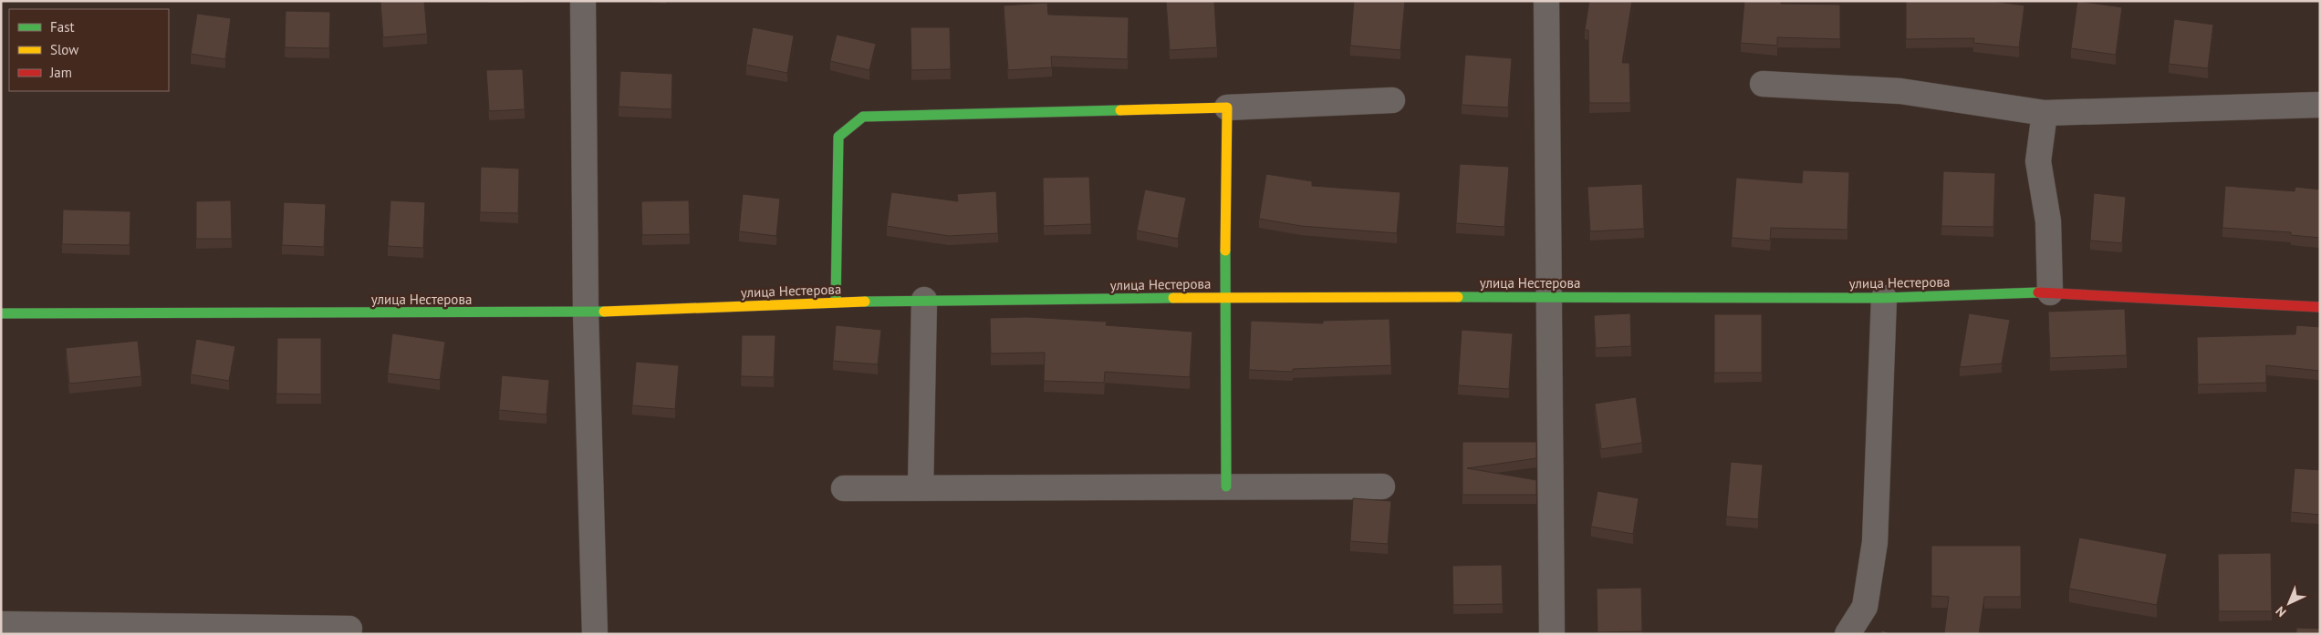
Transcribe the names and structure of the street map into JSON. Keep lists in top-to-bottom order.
{
  "streets": {
    "street": ["улица Нестерова"]
  },
  "legend": ["Fast", "Slow", "Jam"],
  "north": "bottom left"
}
